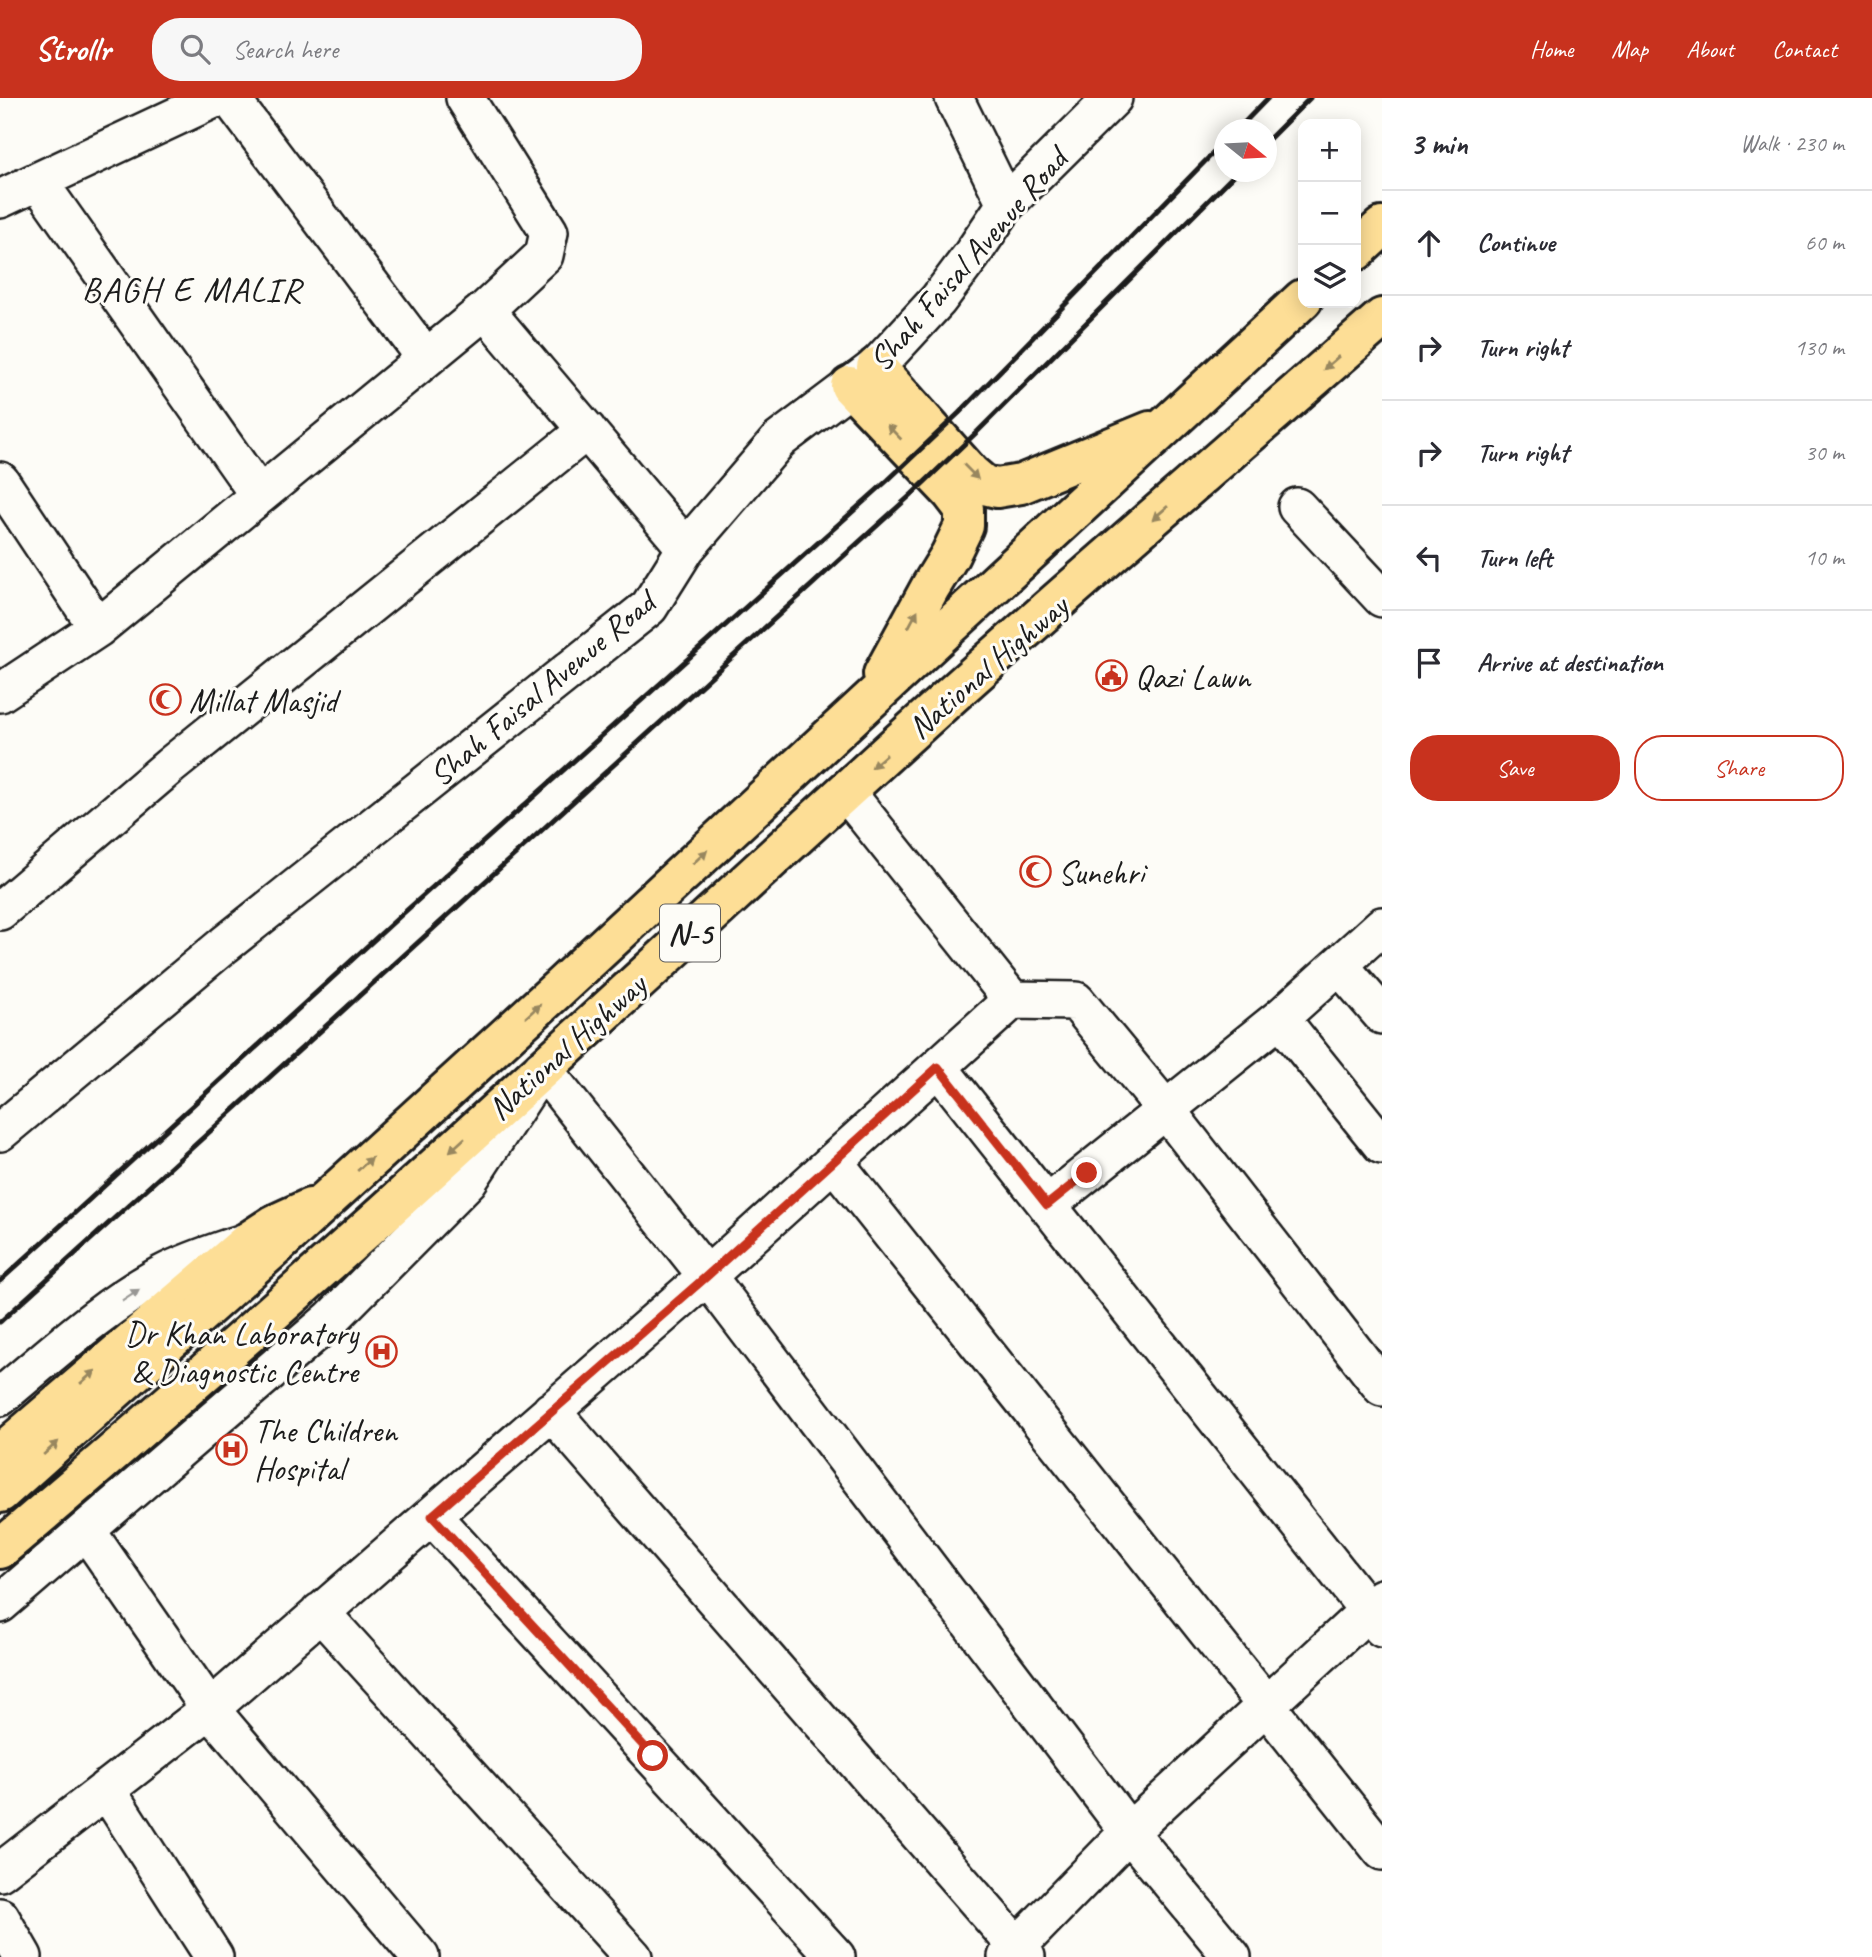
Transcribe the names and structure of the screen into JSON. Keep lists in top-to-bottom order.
{
  "streets": {
    "main road": ["National Highway", "N-5"],
    "street": ["Shah Faisal Avenue Road"]
  },
  "districts": ["BAGH E MALIR"],
  "places": {
    "public building": ["Qazi Lawn"],
    "mosque": ["Millat Masjid", "Sunehri"],
    "hospital": ["Dr Khan Laboratory & Diagnostic Centre", "The Children Hospital"]
  },
  "north": "right",
  "page": {
    "header": "Strollr",
    "search": "Search here",
    "nav": [
      "Home",
      "Map",
      "About",
      "Contact"
    ],
    "heading": ["3 min", "Walk · 230 m"],
    "map_buttons": ["+", "−"],
    "list": [
      ["Continue", "60 m"],
      ["Turn right", "130 m"],
      ["Turn right", "30 m"],
      ["Turn left", "10 m"],
      "Arrive at destination"
    ],
    "buttons": ["Save", "Share"]
  }
}
